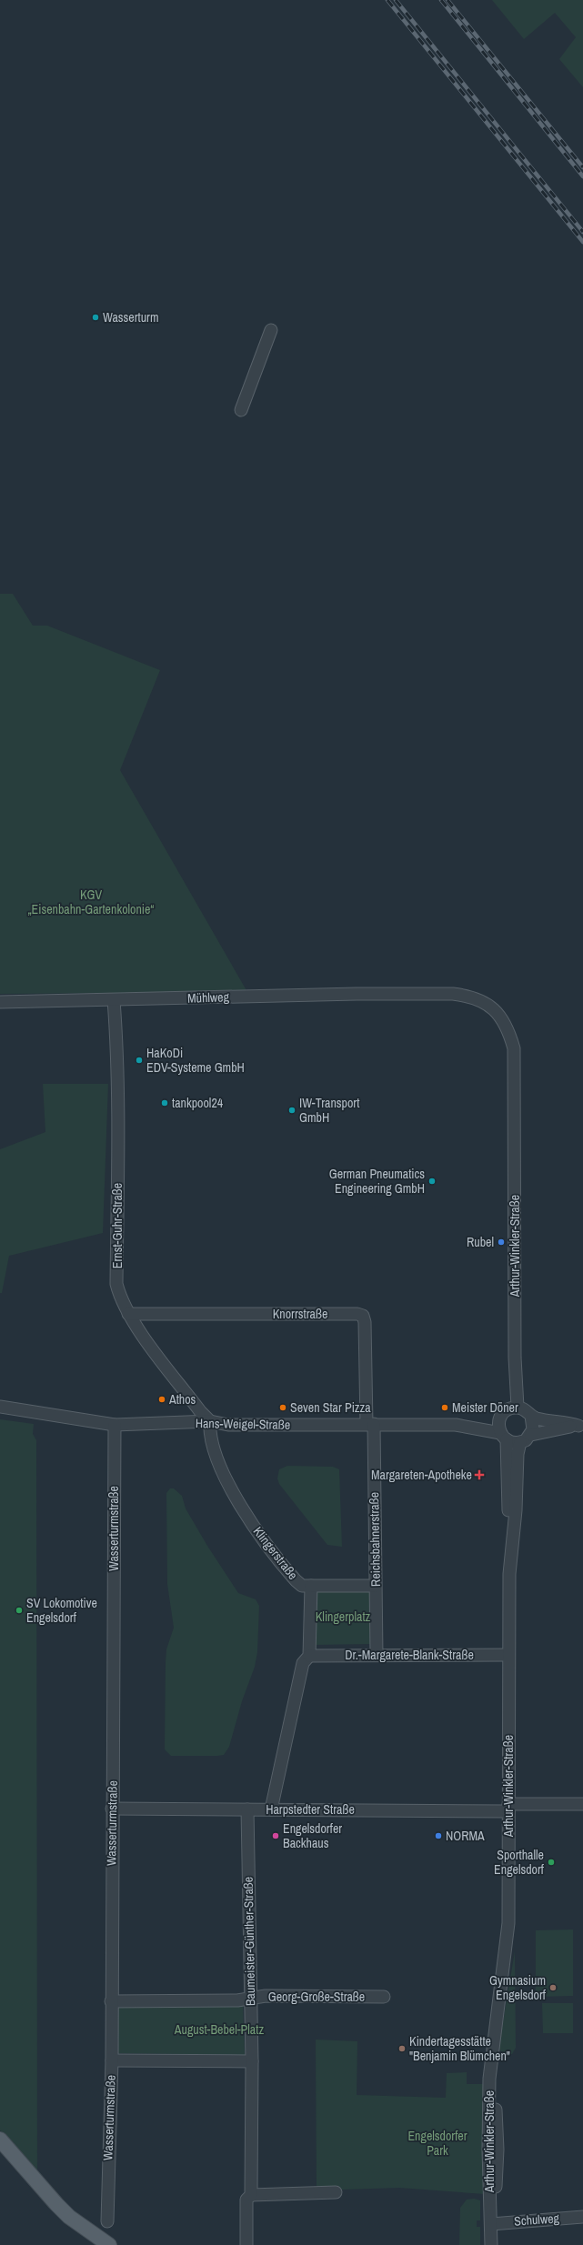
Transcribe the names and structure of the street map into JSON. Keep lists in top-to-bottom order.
{
  "streets": {
    "street": [
      "Mühlweg",
      "Ernst-Guhr-Straße",
      "Arthur-Winkler-Straße",
      "Knorrstraße",
      "Hans-Weigel-Straße",
      "Wasserturmstraße",
      "Reichsbahnerstraße",
      "Klingerstraße",
      "Dr.-Margarete-Blank-Straße",
      "Harpstedter Straße",
      "Baumeister-Günther-Straße",
      "Georg-Große-Straße",
      "Schulweg"
    ]
  },
  "crossings": [
    ["Mühlweg", "Ernst-Guhr-Straße"],
    ["Mühlweg", "Arthur-Winkler-Straße"],
    ["Ernst-Guhr-Straße", "Knorrstraße"],
    ["Ernst-Guhr-Straße", "Hans-Weigel-Straße"],
    ["Ernst-Guhr-Straße", "Klingerstraße"],
    ["Arthur-Winkler-Straße", "Hans-Weigel-Straße"],
    ["Arthur-Winkler-Straße", "Dr.-Margarete-Blank-Straße"],
    ["Arthur-Winkler-Straße", "Harpstedter Straße"],
    ["Arthur-Winkler-Straße", "Schulweg"],
    ["Knorrstraße", "Hans-Weigel-Straße"],
    ["Knorrstraße", "Reichsbahnerstraße"],
    ["Hans-Weigel-Straße", "Wasserturmstraße"],
    ["Hans-Weigel-Straße", "Reichsbahnerstraße"],
    ["Hans-Weigel-Straße", "Klingerstraße"],
    ["Wasserturmstraße", "Harpstedter Straße"],
    ["Reichsbahnerstraße", "Dr.-Margarete-Blank-Straße"],
    ["Klingerstraße", "Dr.-Margarete-Blank-Straße"],
    ["Klingerstraße", "Harpstedter Straße"],
    ["Harpstedter Straße", "Baumeister-Günther-Straße"],
    ["Baumeister-Günther-Straße", "Georg-Große-Straße"]
  ],
  "parks": [
    "KGV „Eisenbahn-Gartenkolonie“",
    "Klingerplatz",
    "August-Bebel-Platz",
    "Engelsdorfer Park"
  ],
  "places": {
    "other": [
      "Wasserturm",
      "HaKoDi EDV-Systeme GmbH",
      "tankpool24",
      "IW-Transport GmbH",
      "German Pneumatics Engineering GmbH",
      "Rubel",
      "Athos",
      "Seven Star Pizza",
      "Meister Döner",
      "SV Lokomotive Engelsdorf",
      "Engelsdorfer Backhaus",
      "NORMA",
      "Sporthalle Engelsdorf",
      "Gymnasium Engelsdorf",
      "Kindertagesstätte \"Benjamin Blümchen\""
    ],
    "health": ["Margareten-Apotheke"]
  }
}
